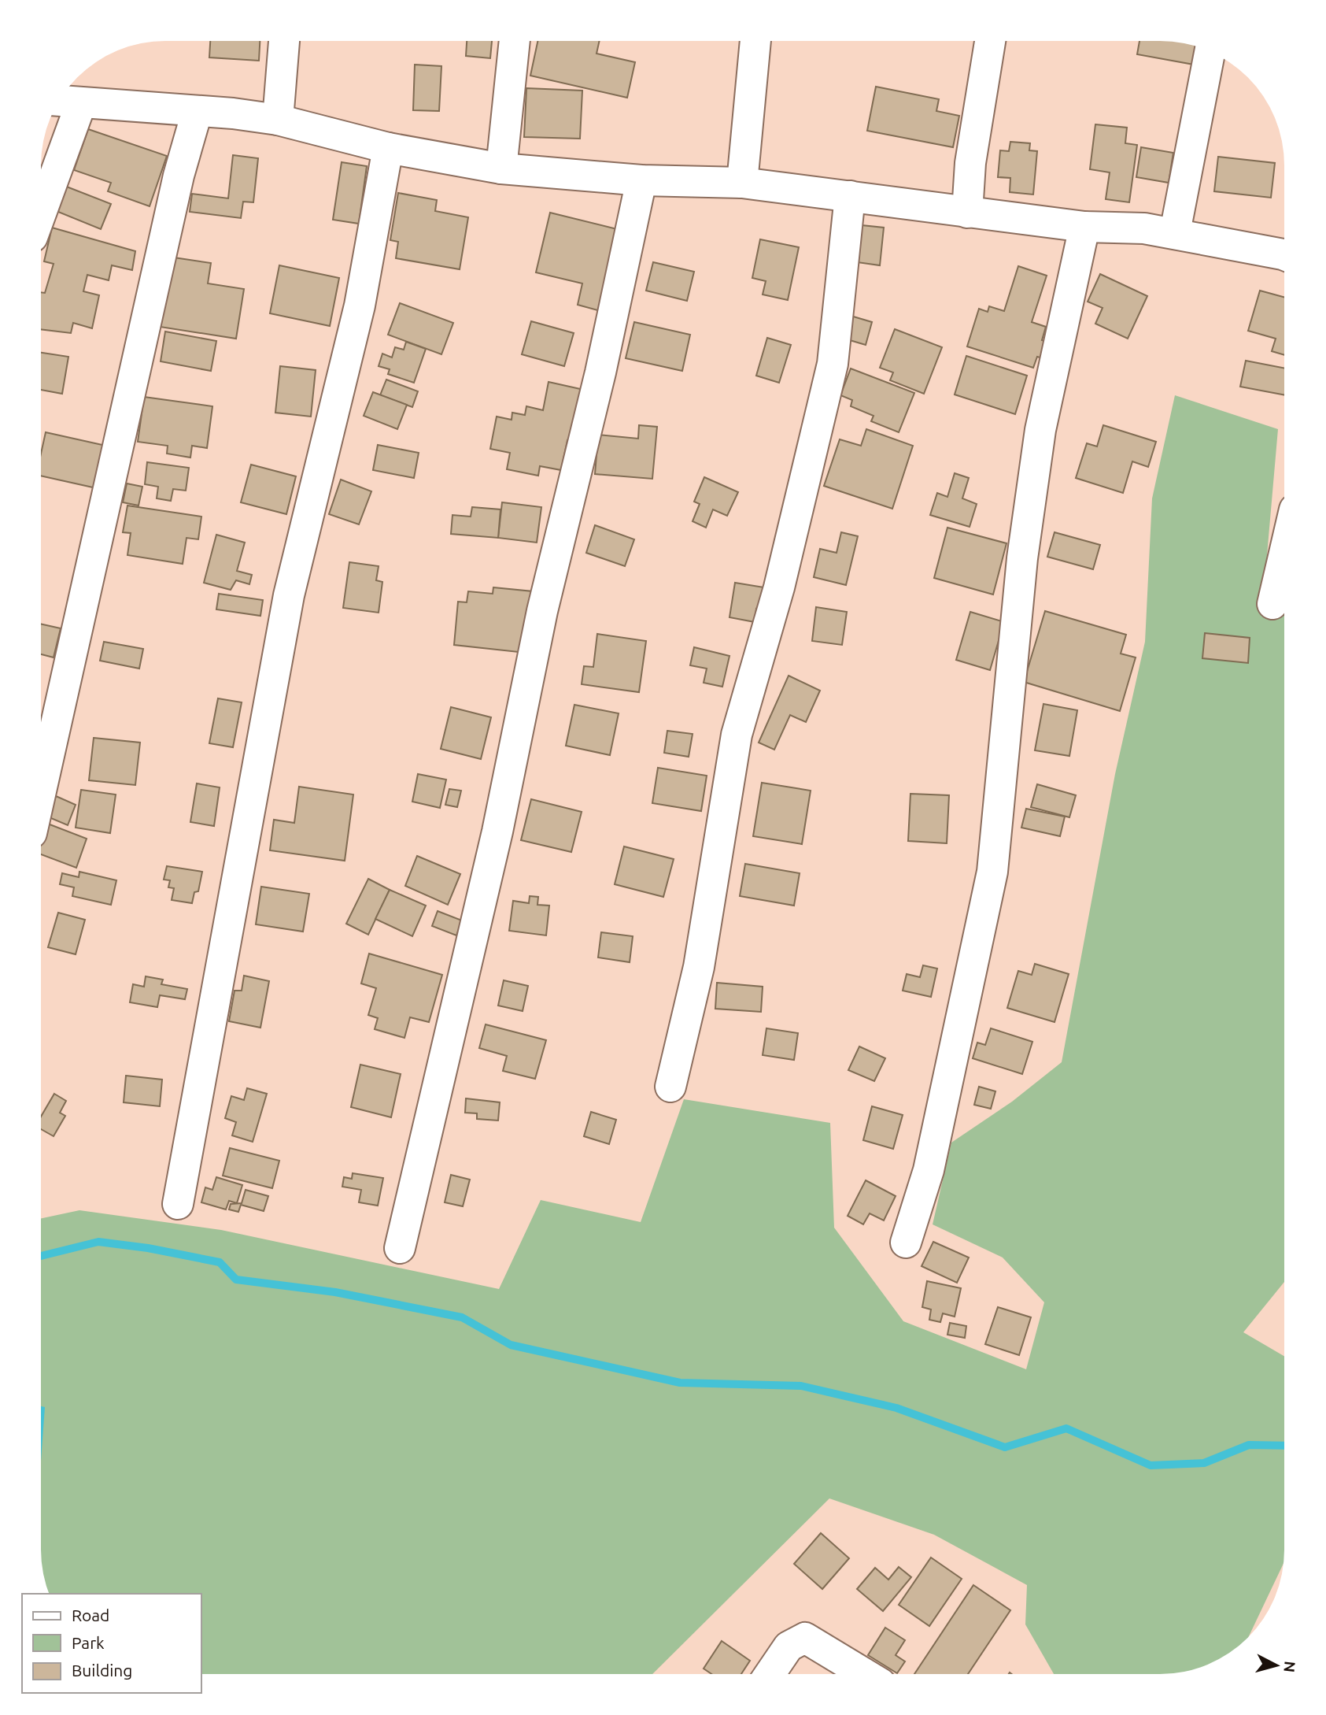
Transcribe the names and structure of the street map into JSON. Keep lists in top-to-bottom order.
{
  "legend": ["Road", "Park", "Building"],
  "north": "right"
}
